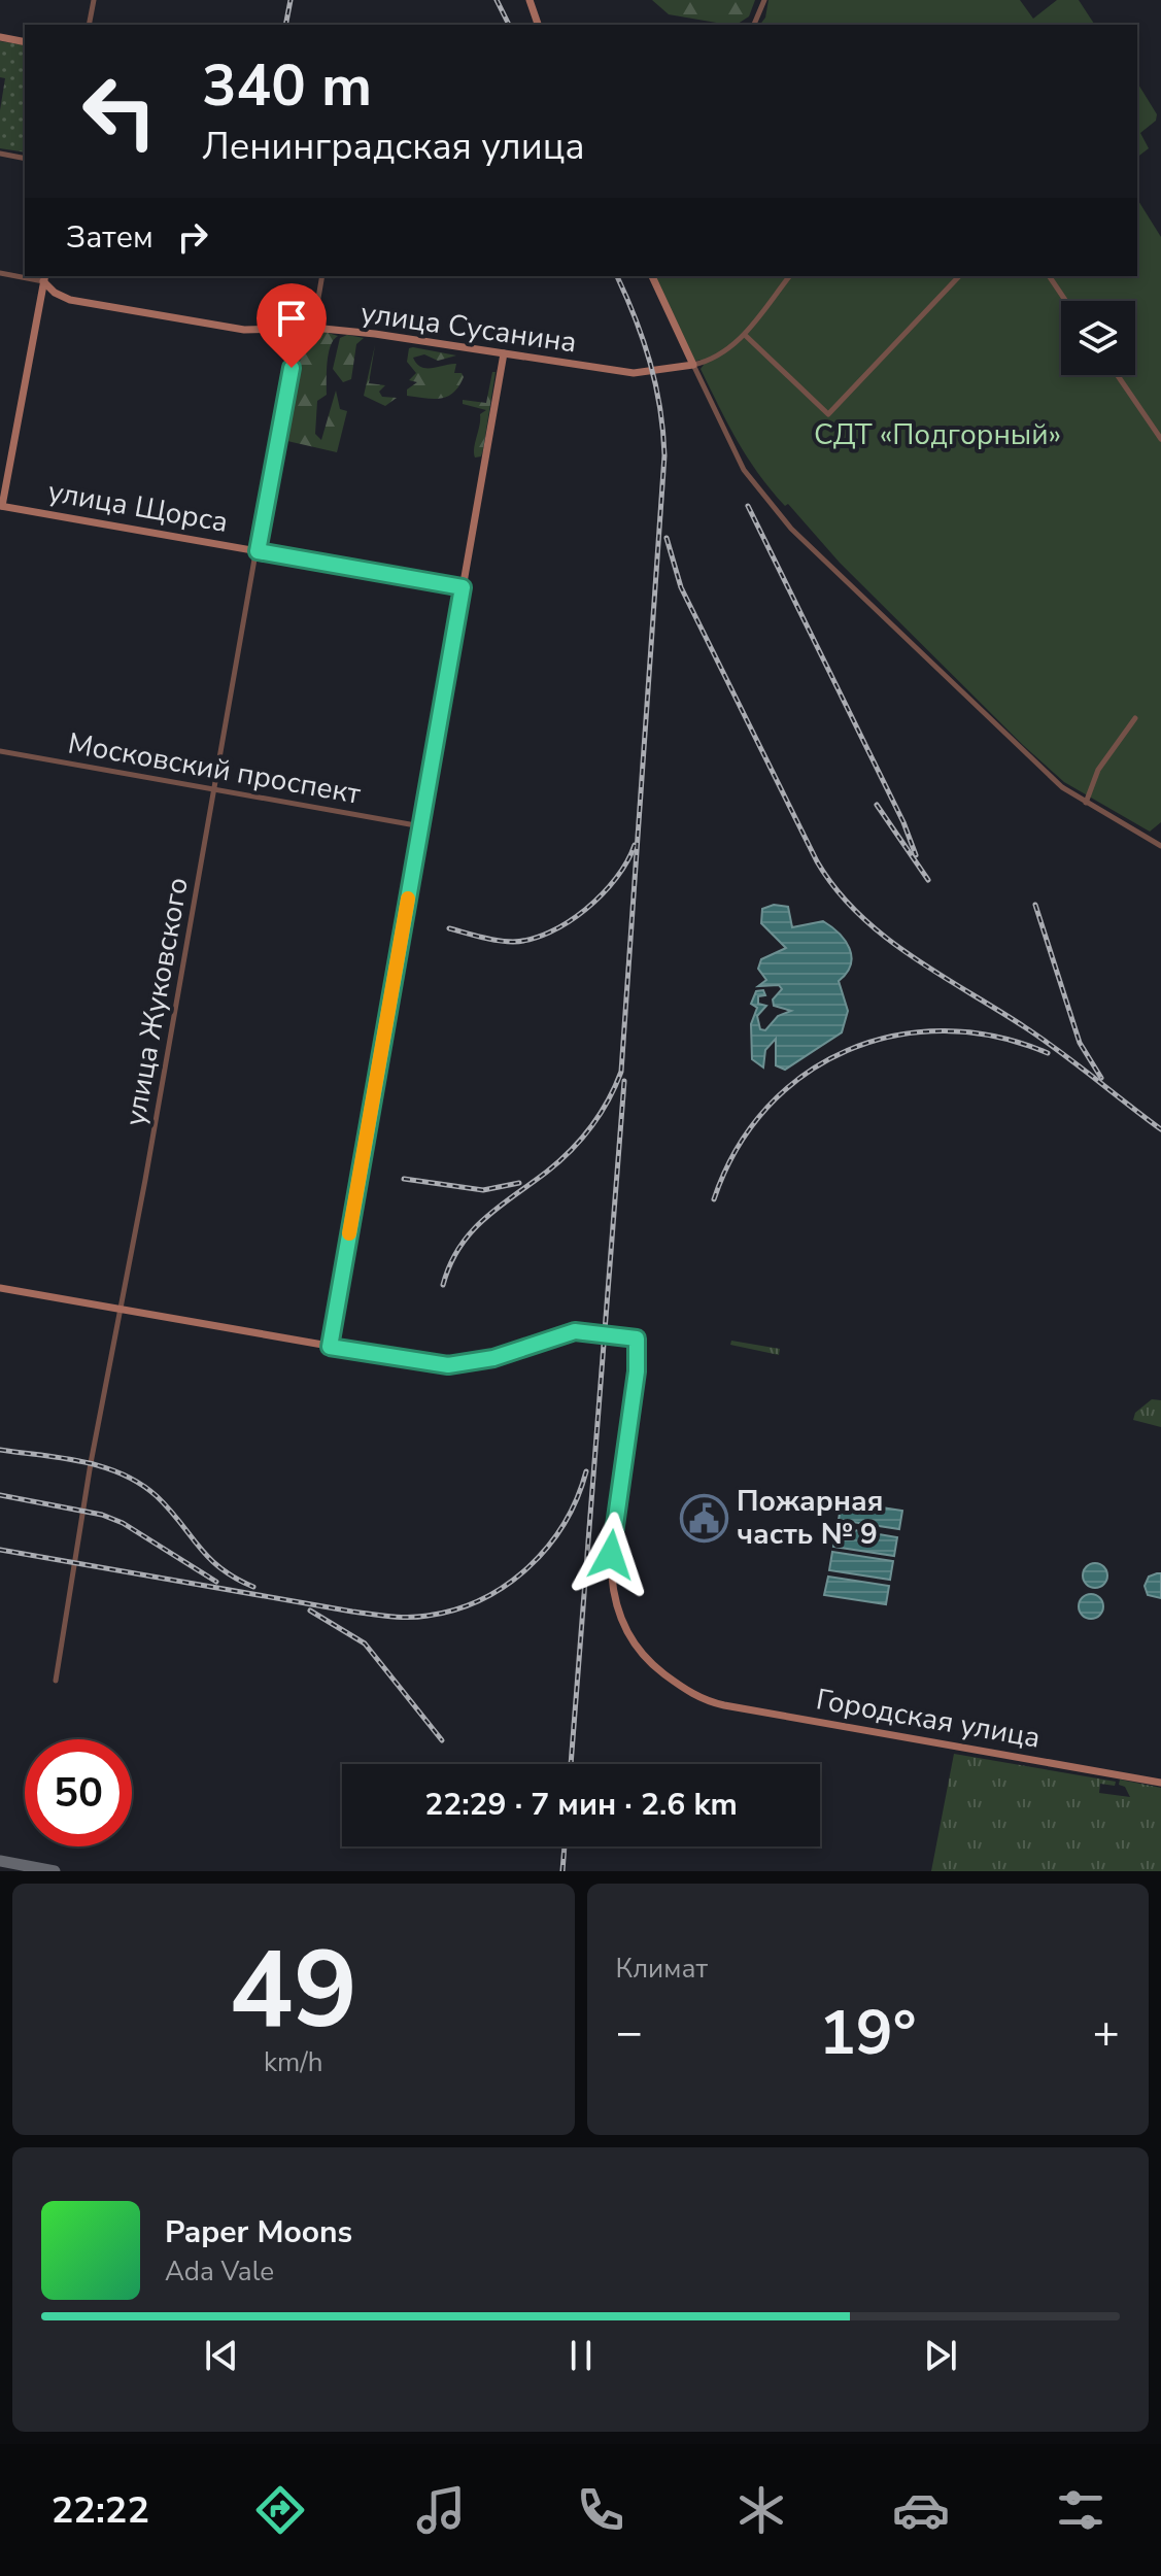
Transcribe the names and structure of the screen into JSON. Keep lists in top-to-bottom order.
{
  "streets": {
    "street": [
      "улица Сусанина",
      "улица Щорса",
      "Московский проспект",
      "улица Жуковского",
      "Городская улица"
    ]
  },
  "crossings": [
    ["улица Сусанина", "улица Жуковского"],
    ["улица Щорса", "улица Жуковского"],
    ["Московский проспект", "улица Жуковского"]
  ],
  "parks": ["СДТ «Подгорный»"],
  "places": {
    "public building": ["Пожарная часть № 9"]
  },
  "page": {
    "turn": ["340 m", "Ленинградская улица"],
    "then": "Затем",
    "limit": "50",
    "trip": "22:29 · 7 мин · 2.6 km",
    "tile": [
      ["49", "km/h"],
      "Климат"
    ],
    "heat": ["−", "19°", "+"],
    "song": ["Paper Moons", "Ada Vale"],
    "tabs": "22:22"
  }
}
